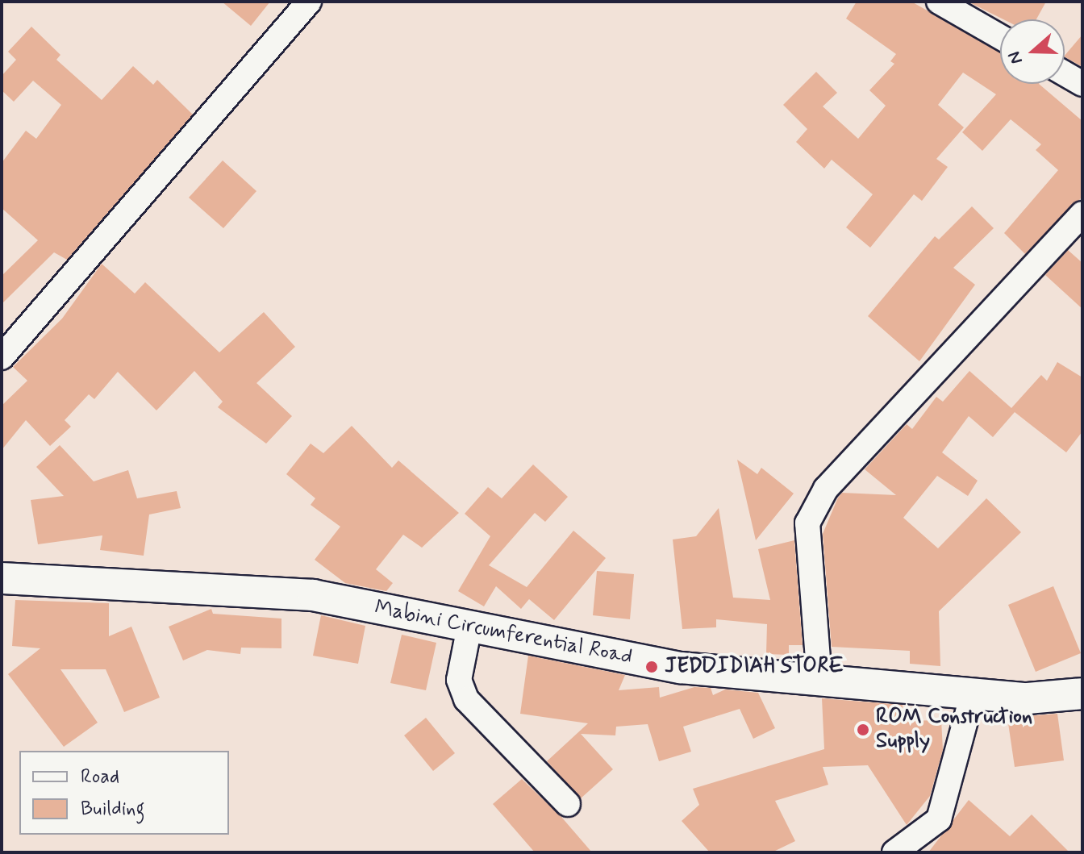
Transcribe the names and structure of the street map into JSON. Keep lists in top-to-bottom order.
{
  "streets": {
    "main road": ["Mabini Circumferential Road"]
  },
  "places": ["JEDDIDIAH STORE", "ROM Construction Supply"],
  "legend": ["Road", "Building"],
  "north": "left"
}
